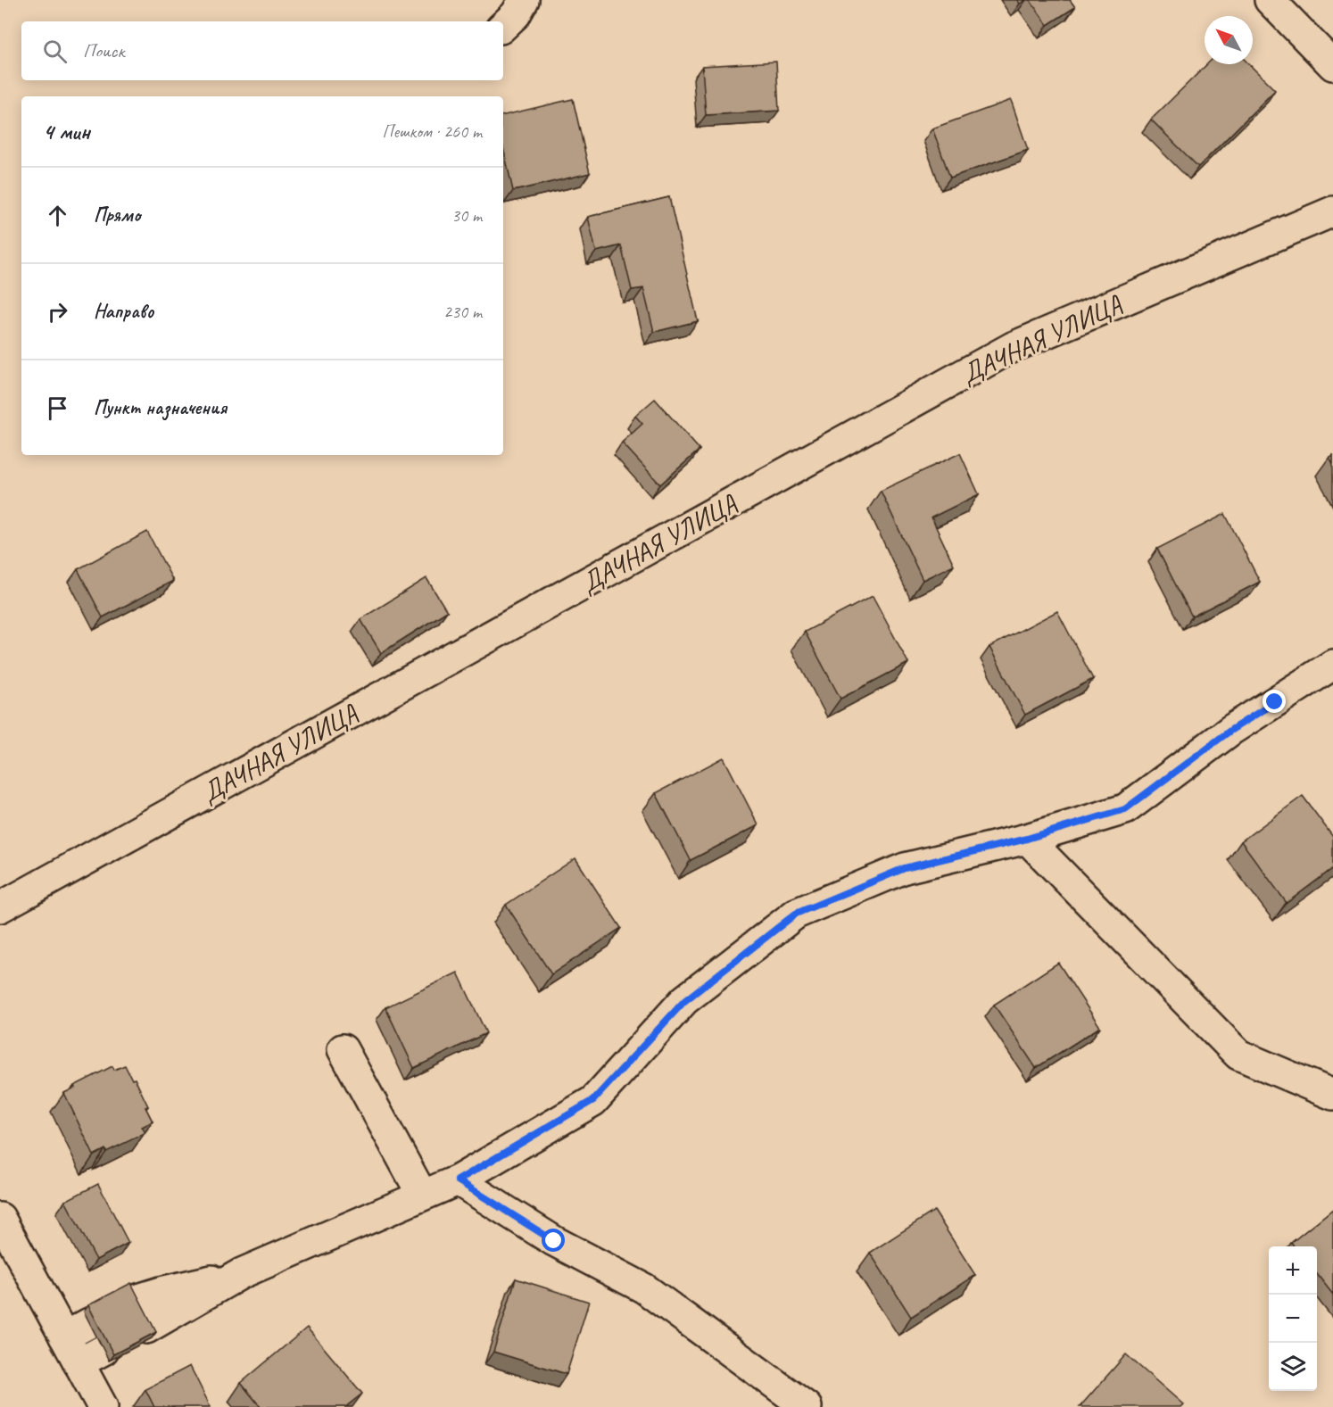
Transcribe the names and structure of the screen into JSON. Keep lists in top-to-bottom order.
{
  "streets": {
    "street": ["ДАЧНАЯ УЛИЦА"]
  },
  "north": "top left",
  "page": {
    "search": "Поиск",
    "heading": ["4 мин", "Пешком · 260 m"],
    "list": [
      ["Прямо", "30 m"],
      ["Направо", "230 m"],
      "Пункт назначения"
    ],
    "map_buttons": ["+", "−"]
  }
}
